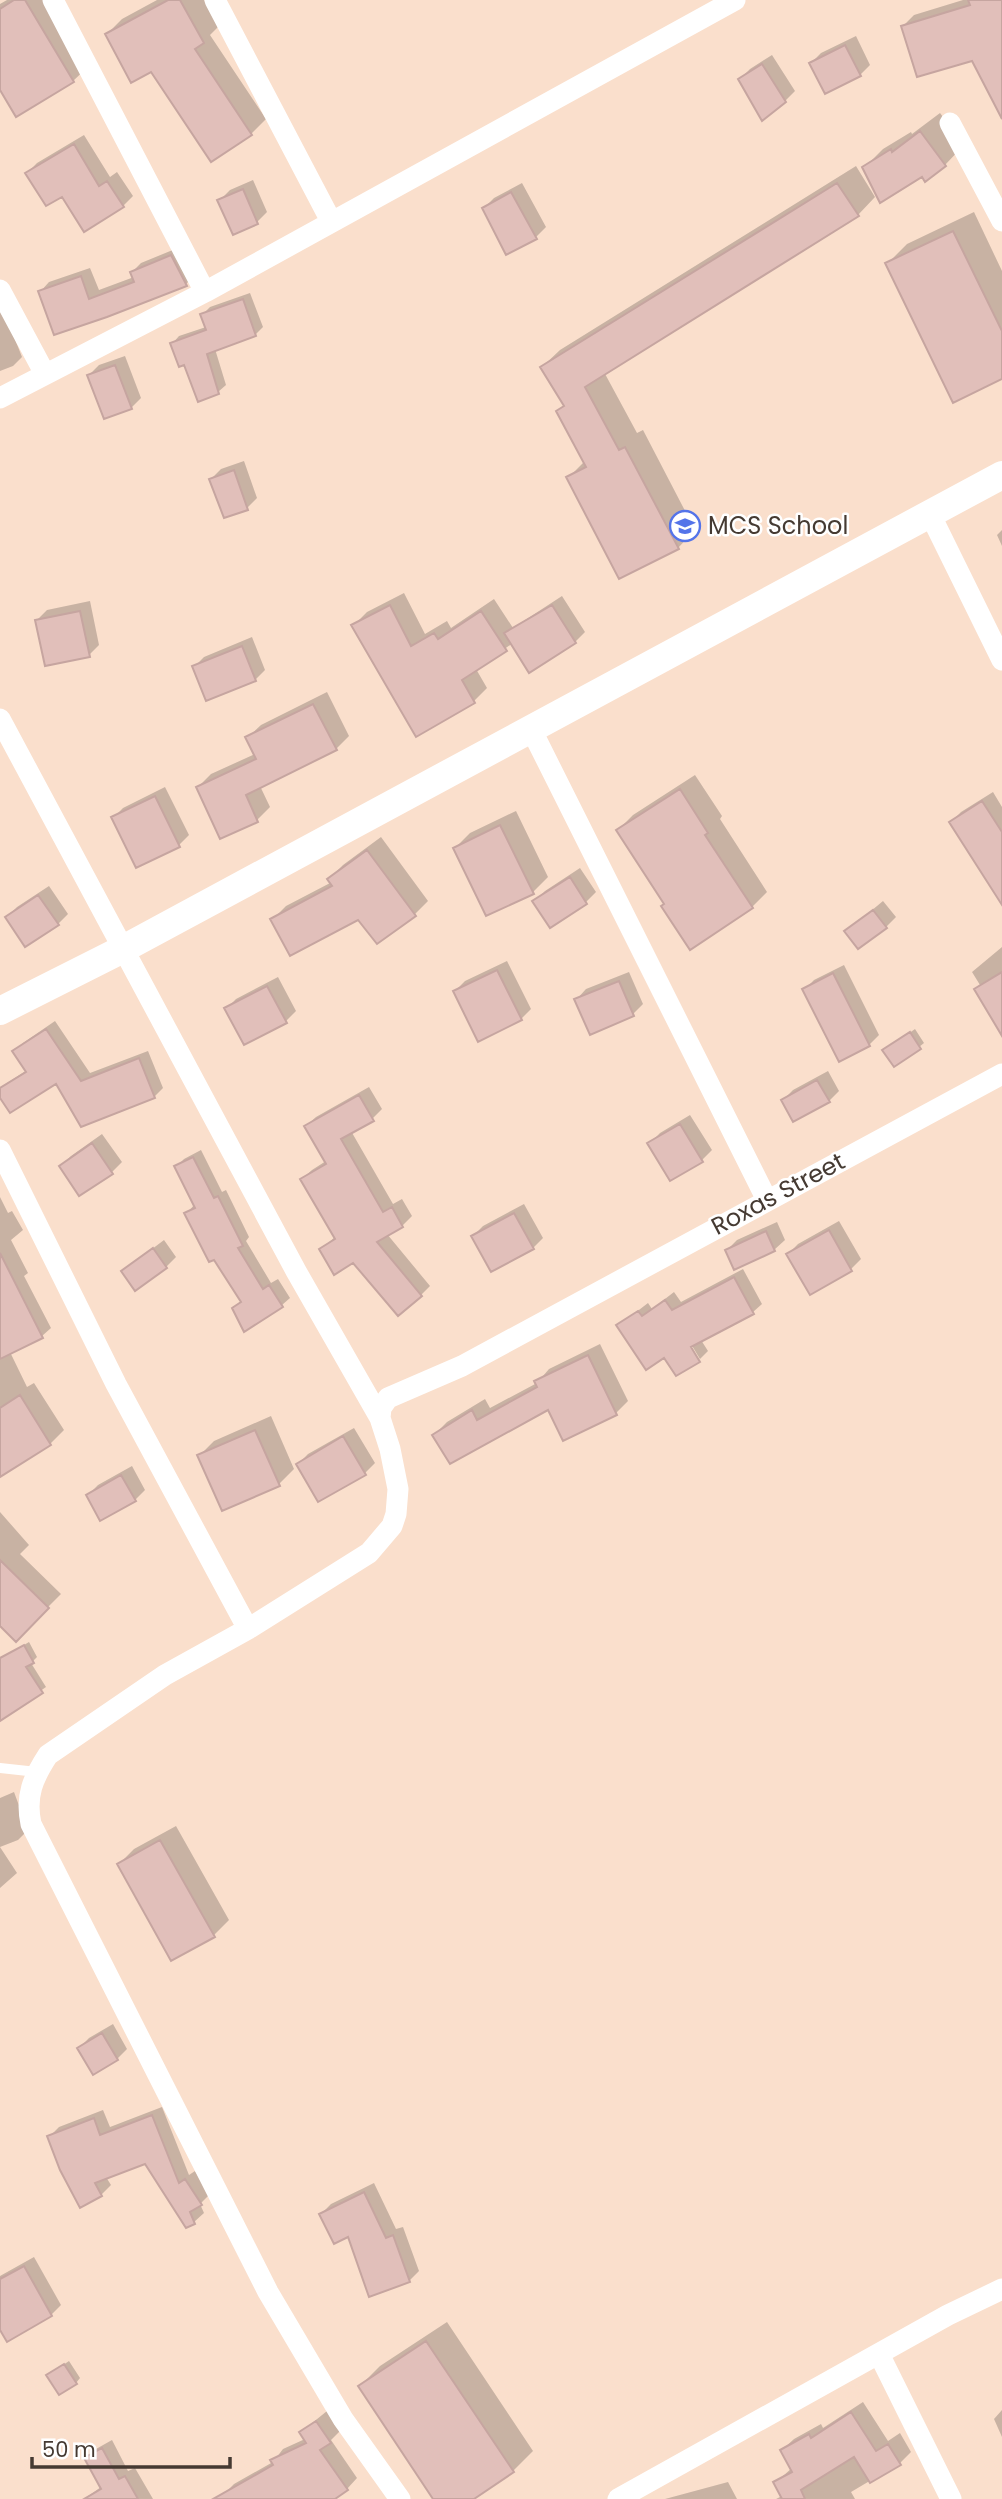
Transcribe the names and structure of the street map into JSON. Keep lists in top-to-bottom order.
{
  "streets": {
    "street": ["Roxas Street"]
  },
  "places": {
    "school or university": ["MCS School"]
  },
  "scale_bar": "50 m"
}
